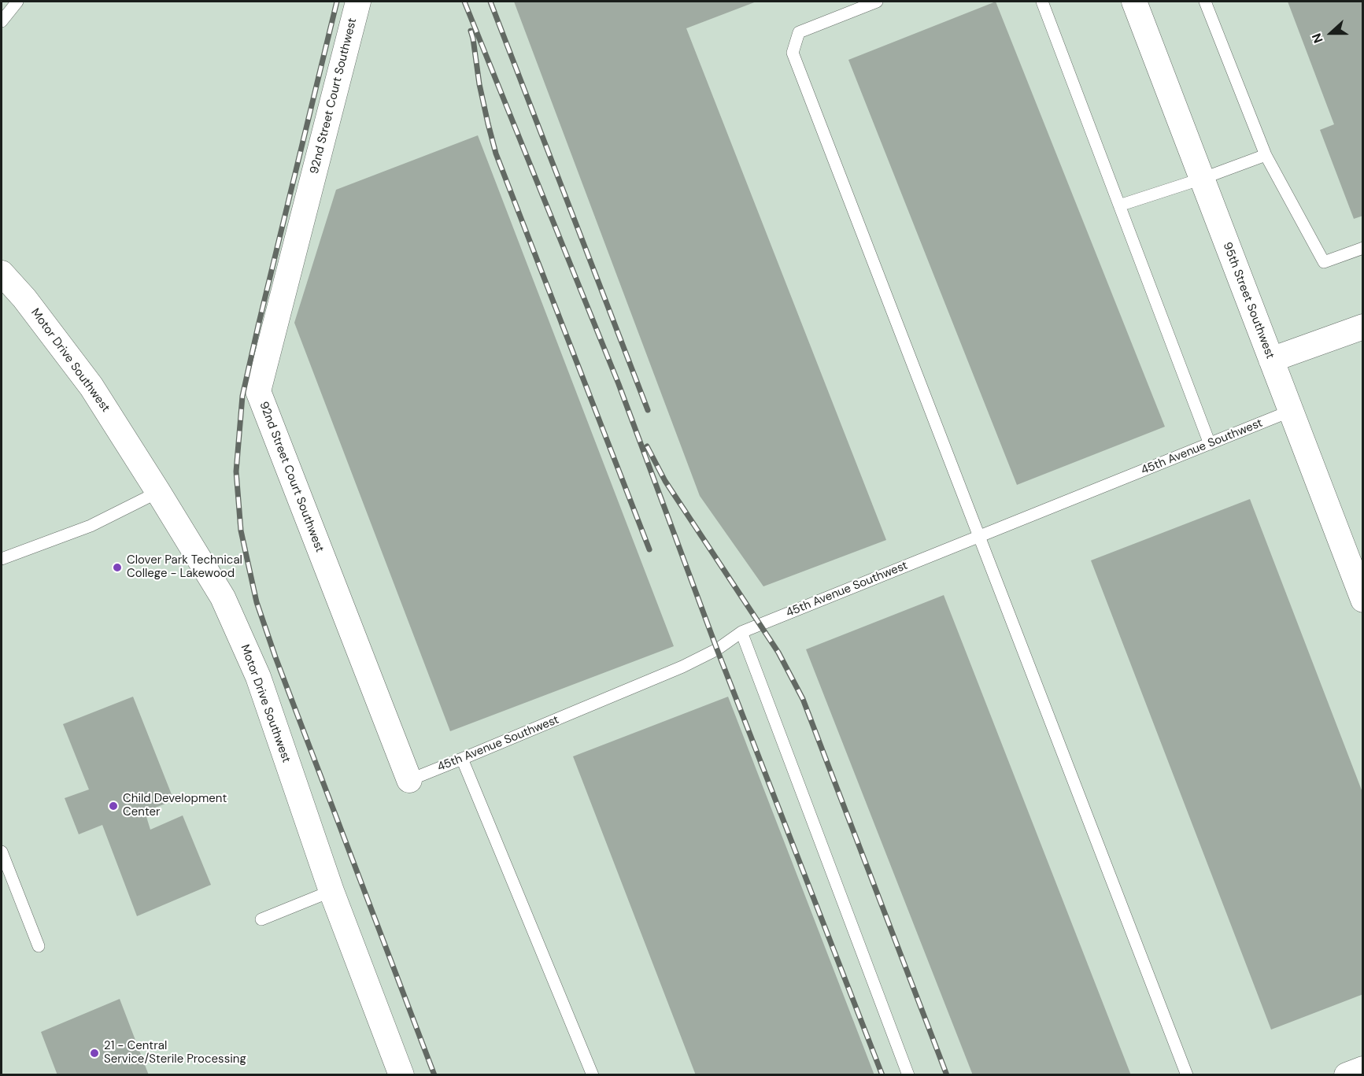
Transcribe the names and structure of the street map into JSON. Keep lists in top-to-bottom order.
{
  "streets": {
    "street": ["92nd Street Court Southwest", "95th Street Southwest", "Motor Drive Southwest"],
    "lane": ["45th Avenue Southwest"]
  },
  "crossings": [
    ["92nd Street Court Southwest", "45th Avenue Southwest"],
    ["95th Street Southwest", "45th Avenue Southwest"]
  ],
  "places": ["Clover Park Technical College - Lakewood", "Child Development Center", "21 - Central Service/Sterile Processing"],
  "north": "left"
}
